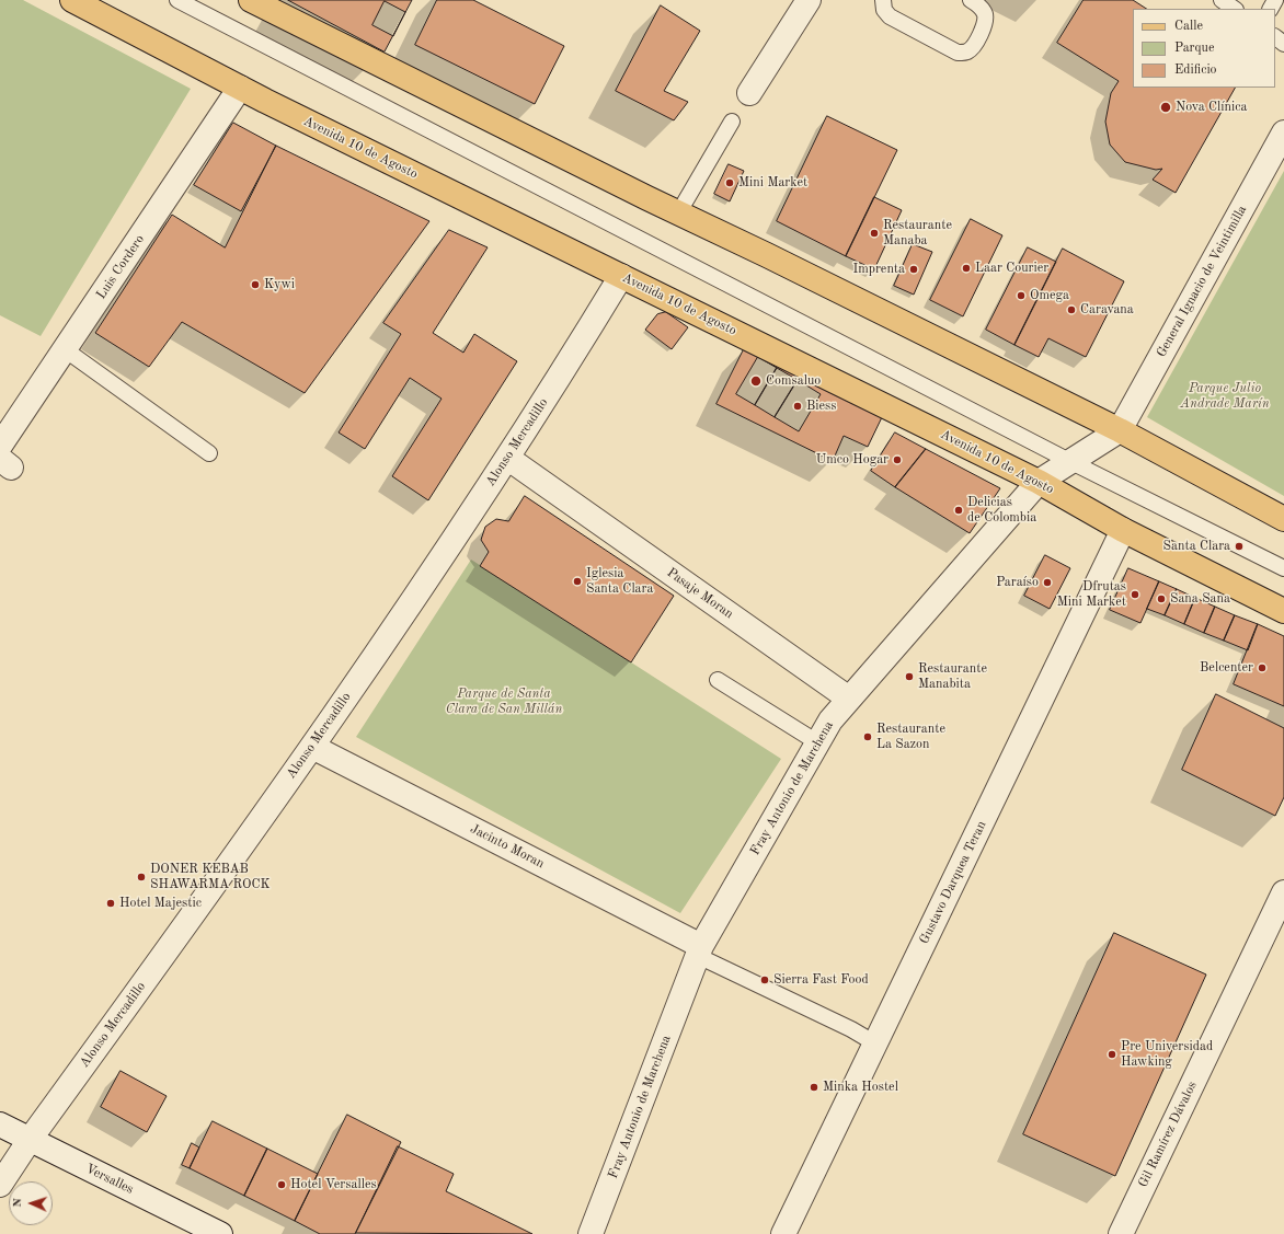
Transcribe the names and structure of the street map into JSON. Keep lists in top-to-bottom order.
{
  "streets": {
    "main road": ["Avenida 10 de Agosto"],
    "street": [
      "Luis Cordero",
      "General Ignacio de Veintimilla",
      "Alonso Mercadillo",
      "Pasaje Moran",
      "Fray Antonio de Marchena",
      "Jacinto Moran",
      "Gustavo Darquea Teran",
      "Gil Ramírez Dávalos",
      "Versalles"
    ]
  },
  "crossings": [
    ["Avenida 10 de Agosto", "Luis Cordero"],
    ["Avenida 10 de Agosto", "Alonso Mercadillo"],
    ["Avenida 10 de Agosto", "Fray Antonio de Marchena"],
    ["Avenida 10 de Agosto", "Gustavo Darquea Teran"],
    ["General Ignacio de Veintimilla", "Fray Antonio de Marchena"],
    ["Alonso Mercadillo", "Pasaje Moran"],
    ["Alonso Mercadillo", "Jacinto Moran"],
    ["Alonso Mercadillo", "Versalles"],
    ["Pasaje Moran", "Fray Antonio de Marchena"],
    ["Fray Antonio de Marchena", "Jacinto Moran"]
  ],
  "parks": ["Parque Julio Andrade Marín", "Parque de Santa Clara de San Millán"],
  "places": [
    "Nova Clínica",
    "Mini Market",
    "Restaurante Manaba",
    "Laar Courier",
    "Imprenta",
    "Kywi",
    "Omega",
    "Caravana",
    "Comsaluo",
    "Biess",
    "Umco Hogar",
    "Delicias de Colombia",
    "Santa Clara",
    "Iglesia Santa Clara",
    "Paraíso",
    "Dfrutas Mini Market",
    "Sana Sana",
    "Belcenter",
    "Restaurante Manabita",
    "Restaurante La Sazon",
    "DONER KEBAB SHAWARMA ROCK",
    "Hotel Majestic",
    "Sierra Fast Food",
    "Pre Universidad Hawking",
    "Minka Hostel",
    "Hotel Versalles"
  ],
  "legend": ["Calle", "Parque", "Edificio"],
  "north": "left"
}
